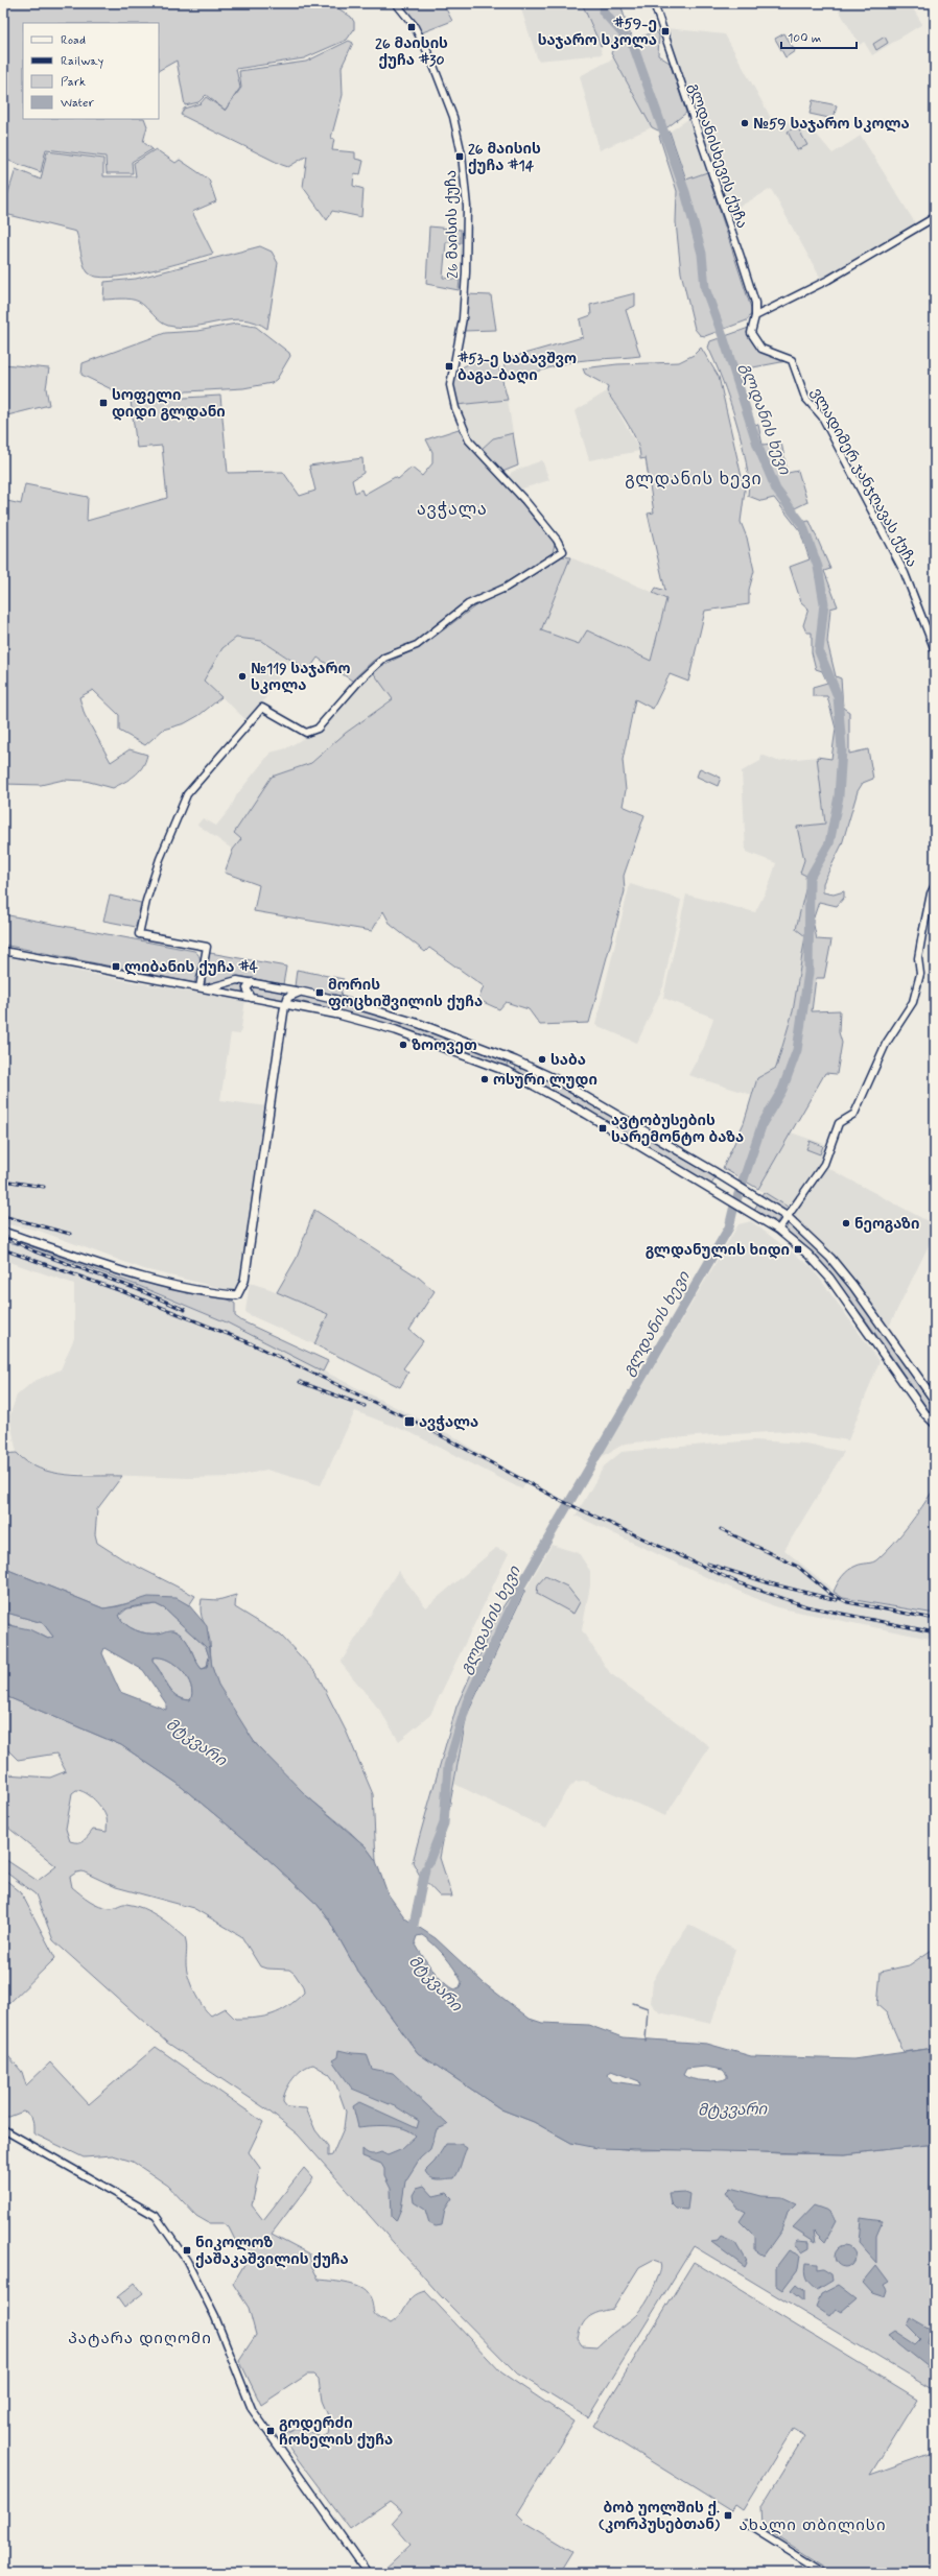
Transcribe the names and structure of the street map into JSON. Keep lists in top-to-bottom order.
{
  "streets": {
    "street": ["გლდანისხევის ქუჩა", "26 მაისის ქუჩა", "ვლადიმერ ჯანჯღავას ქუჩა"]
  },
  "crossings": [
    ["გლდანისხევის ქუჩა", "ვლადიმერ ჯანჯღავას ქუჩა"]
  ],
  "districts": [
    "გლდანის ხევი",
    "ავჭალა",
    "პატარა დიღომი",
    "ახალი თბილისი"
  ],
  "water": ["გლდანის ხევი", "მტკვარი"],
  "places": {
    "transit": [
      "26 მაისის ქუჩა #30",
      "#59-ე საჯარო სკოლა",
      "26 მაისის ქუჩა #14",
      "#53-ე საბავშვო ბაგა-ბაღი",
      "სოფელი დიდი გლდანი",
      "ლიბანის ქუჩა #4",
      "მორის ფოცხიშვილის ქუჩა",
      "ავტობუსების სარემონტო ბაზა",
      "გლდანულის ხიდი",
      "ავჭალა",
      "ნიკოლოზ ქაშაკაშვილის ქუჩა",
      "გოდერძი ჩოხელის ქუჩა",
      "ბობ უოლშის ქ. (კორპუსებთან)"
    ],
    "other": [
      "№59 საჯარო სკოლა",
      "№119 საჯარო სკოლა",
      "ზოოვეთ",
      "საბა",
      "ოსური ლუდი",
      "ნეოგაზი"
    ]
  },
  "legend": [
    "Road",
    "Railway",
    "Park",
    "Water"
  ],
  "scale_bar": "100 m"
}
